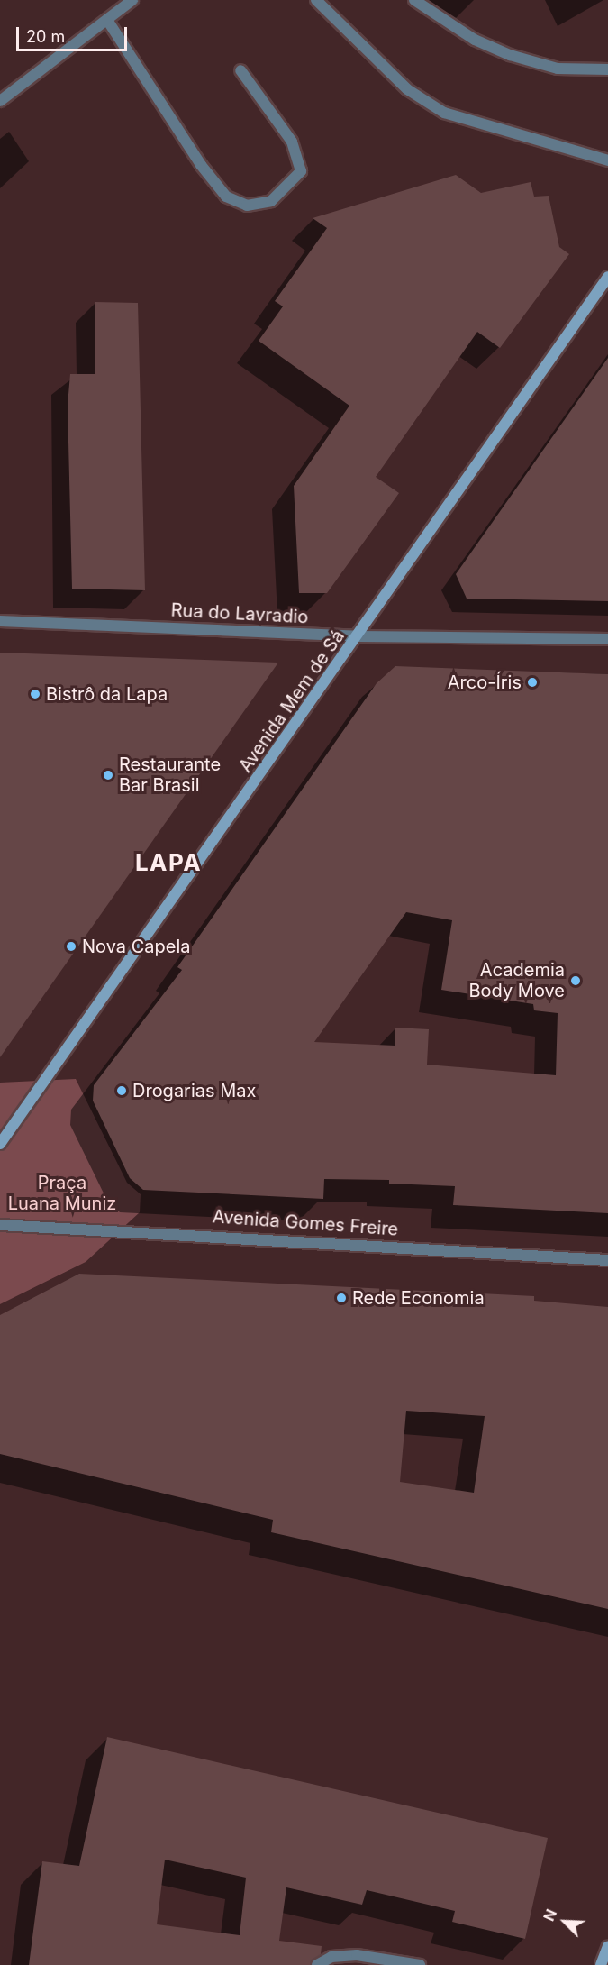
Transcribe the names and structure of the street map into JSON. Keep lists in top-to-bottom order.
{
  "streets": {
    "main road": ["Avenida Mem de Sá"],
    "street": ["Rua do Lavradio", "Avenida Gomes Freire"]
  },
  "crossings": [
    ["Rua do Lavradio", "Avenida Mem de Sá"]
  ],
  "districts": ["LAPA"],
  "parks": ["Praça Luana Muniz"],
  "places": [
    "Arco-Íris",
    "Bistrô da Lapa",
    "Restaurante Bar Brasil",
    "Nova Capela",
    "Academia Body Move",
    "Drogarias Max",
    "Rede Economia"
  ],
  "scale_bar": "20 m",
  "north": "top left"
}
